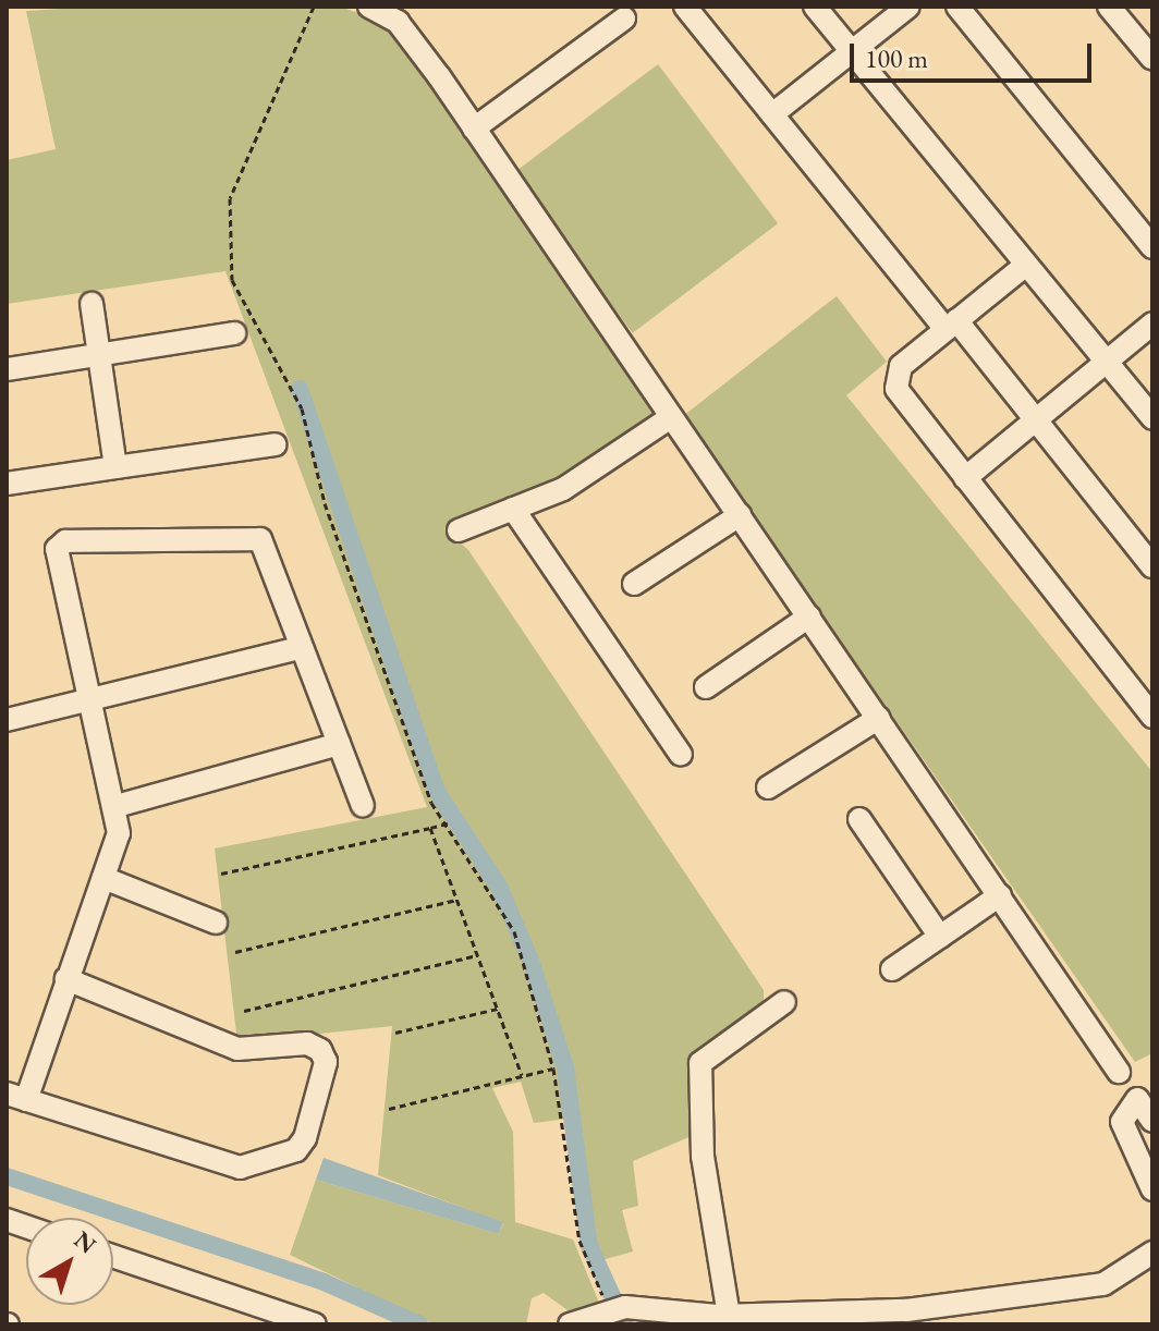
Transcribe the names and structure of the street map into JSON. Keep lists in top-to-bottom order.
{
  "scale_bar": "100 m",
  "north": "top right"
}
